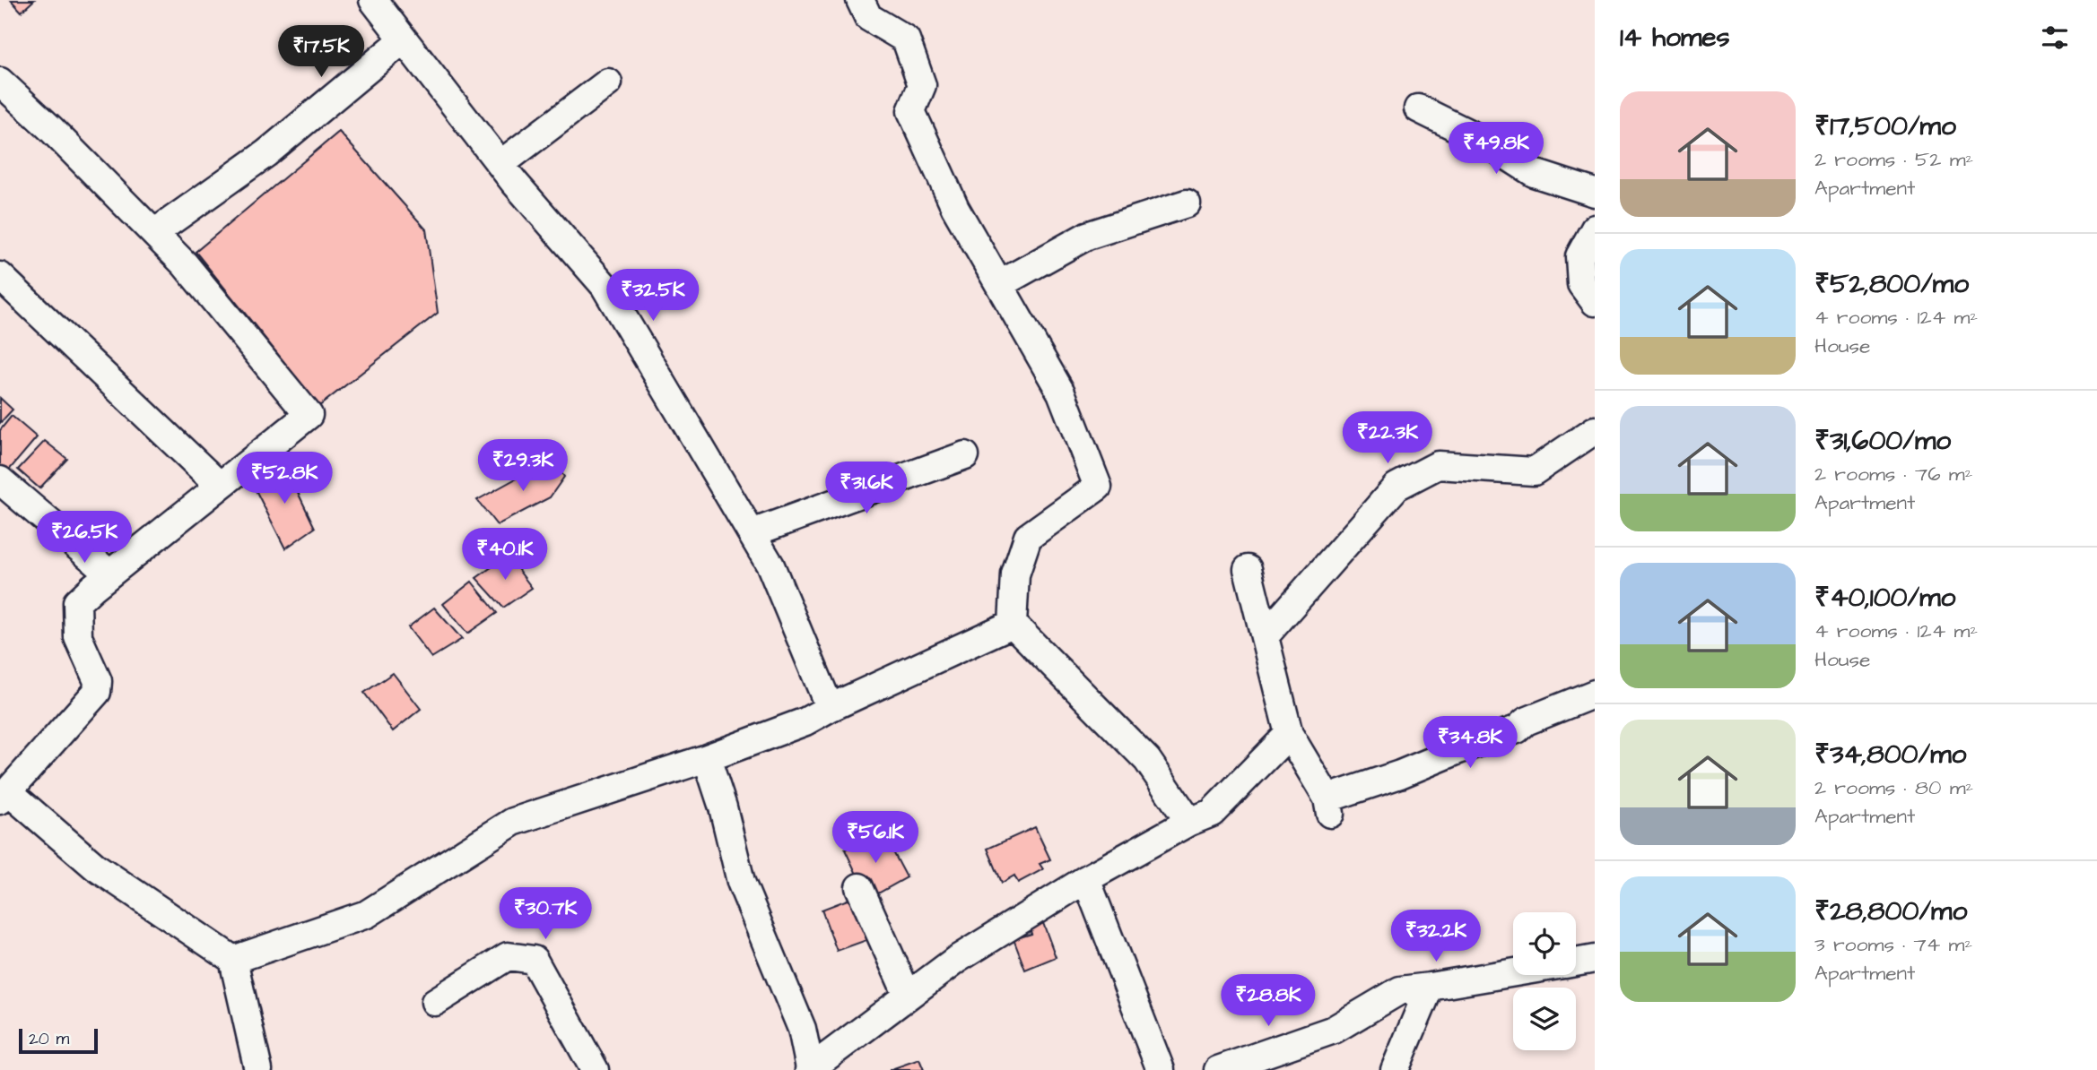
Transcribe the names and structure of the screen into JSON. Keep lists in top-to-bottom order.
{
  "scale_bar": "20 m",
  "page": {
    "heading": "14 homes",
    "price": [
      "₹17.5K",
      "₹49.8K",
      "₹32.5K",
      "₹22.3K",
      "₹29.3K",
      "₹52.8K",
      "₹31.6K",
      "₹26.5K",
      "₹40.1K",
      "₹34.8K",
      "₹56.1K",
      "₹30.7K",
      "₹32.2K",
      "₹28.8K"
    ],
    "list": [
      {
        "name": "₹17,500/mo",
        "note": "2 rooms · 52 m² · Apartment"
      },
      {
        "name": "₹52,800/mo",
        "note": "4 rooms · 124 m² · House"
      },
      {
        "name": "₹31,600/mo",
        "note": "2 rooms · 76 m² · Apartment"
      },
      {
        "name": "₹40,100/mo",
        "note": "4 rooms · 124 m² · House"
      },
      {
        "name": "₹34,800/mo",
        "note": "2 rooms · 80 m² · Apartment"
      },
      {
        "name": "₹28,800/mo",
        "note": "3 rooms · 74 m² · Apartment"
      }
    ],
    "scale": "20 m"
  }
}
